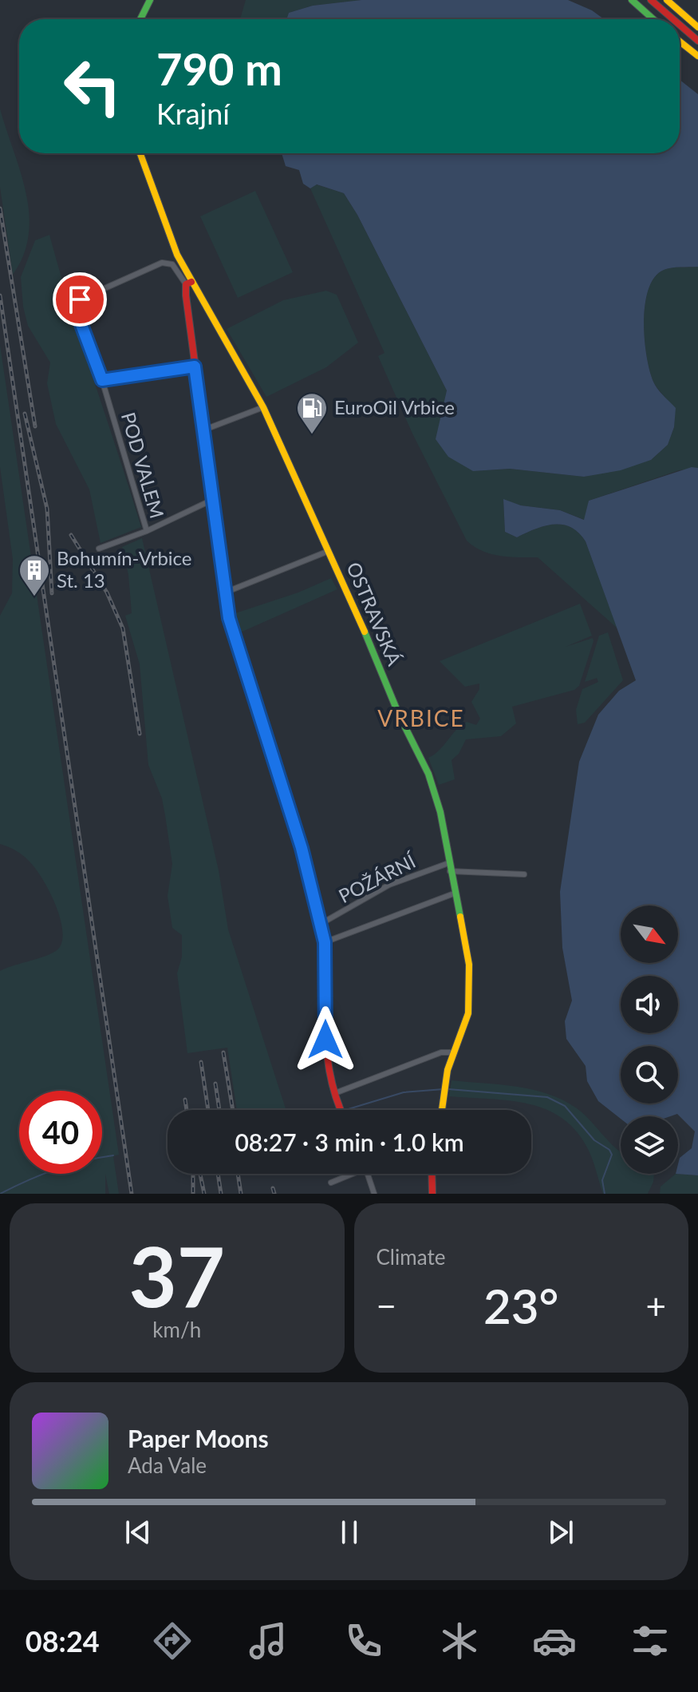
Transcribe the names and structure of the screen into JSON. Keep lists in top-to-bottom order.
{
  "streets": {
    "main road": ["OSTRAVSKÁ"],
    "street": ["POD VALEM", "POŽÁRNÍ"]
  },
  "crossings": [
    ["POD VALEM", "OSTRAVSKÁ"],
    ["OSTRAVSKÁ", "POŽÁRNÍ"]
  ],
  "districts": ["VRBICE"],
  "places": {
    "fuel station": ["EuroOil Vrbice"],
    "building": ["Bohumín-Vrbice St. 13"]
  },
  "north": "bottom right",
  "page": {
    "turn": ["790 m", "Krajní"],
    "limit": "40",
    "trip": "08:27 · 3 min · 1.0 km",
    "tile": [
      ["37", "km/h"],
      "Climate"
    ],
    "heat": ["−", "23°", "+"],
    "song": ["Paper Moons", "Ada Vale"],
    "tabs": "08:24"
  }
}
